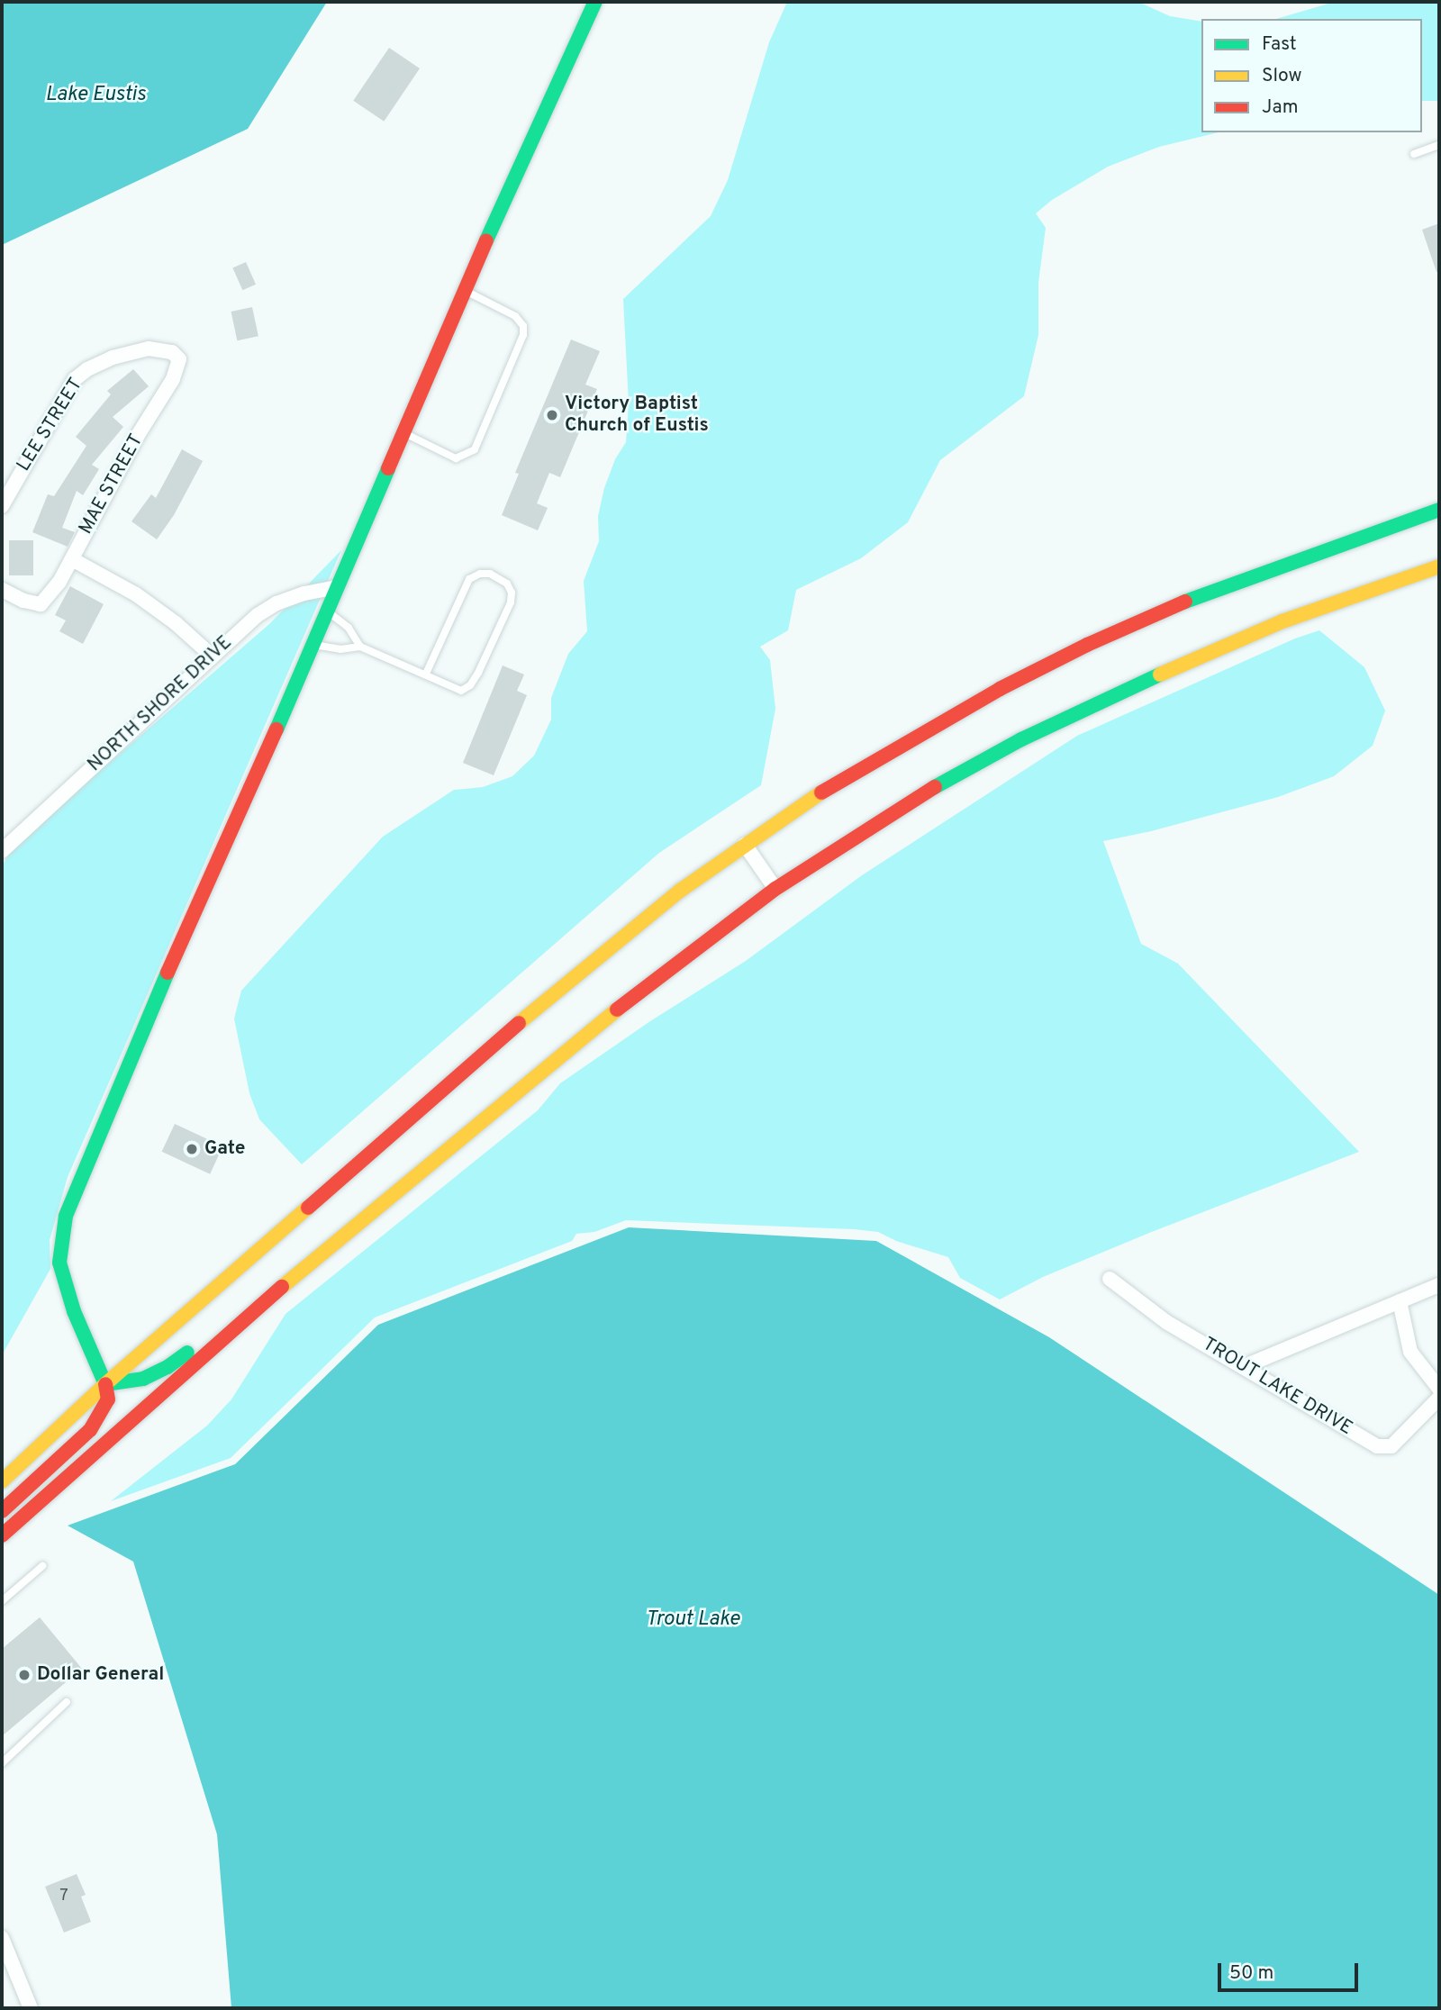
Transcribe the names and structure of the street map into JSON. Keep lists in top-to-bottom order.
{
  "streets": {
    "street": [
      "LEE STREET",
      "MAE STREET",
      "NORTH SHORE DRIVE",
      "TROUT LAKE DRIVE"
    ]
  },
  "crossings": [
    ["LEE STREET", "MAE STREET"]
  ],
  "water": ["Lake Eustis", "Trout Lake"],
  "places": ["Victory Baptist Church of Eustis", "Gate", "Dollar General"],
  "house_numbers": ["7"],
  "legend": ["Fast", "Slow", "Jam"],
  "scale_bar": "50 m"
}
